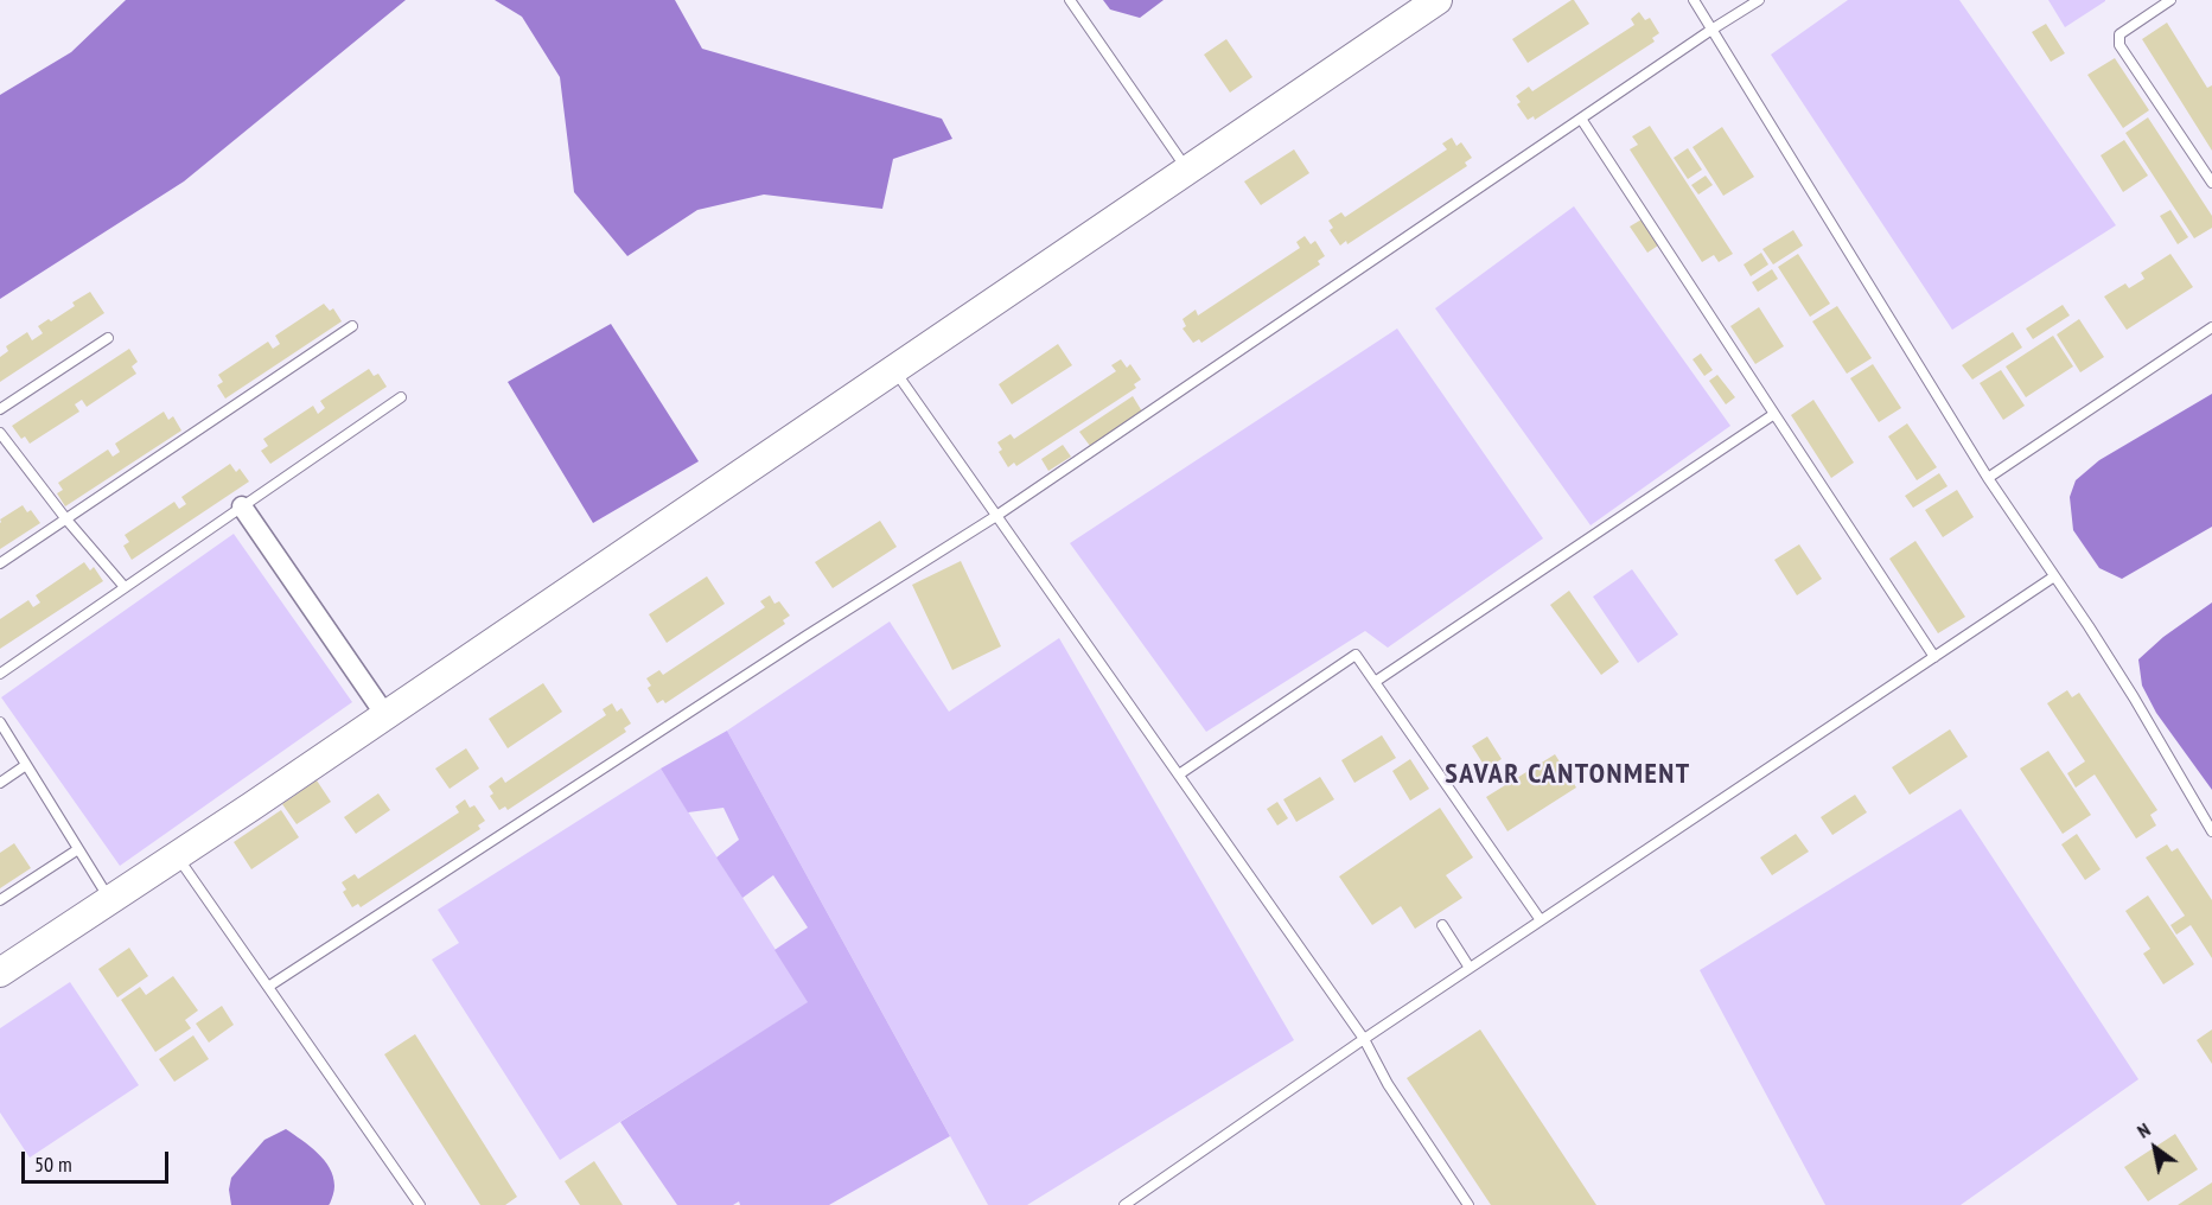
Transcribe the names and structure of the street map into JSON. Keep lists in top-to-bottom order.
{
  "districts": ["SAVAR CANTONMENT"],
  "scale_bar": "50 m",
  "north": "top left"
}
